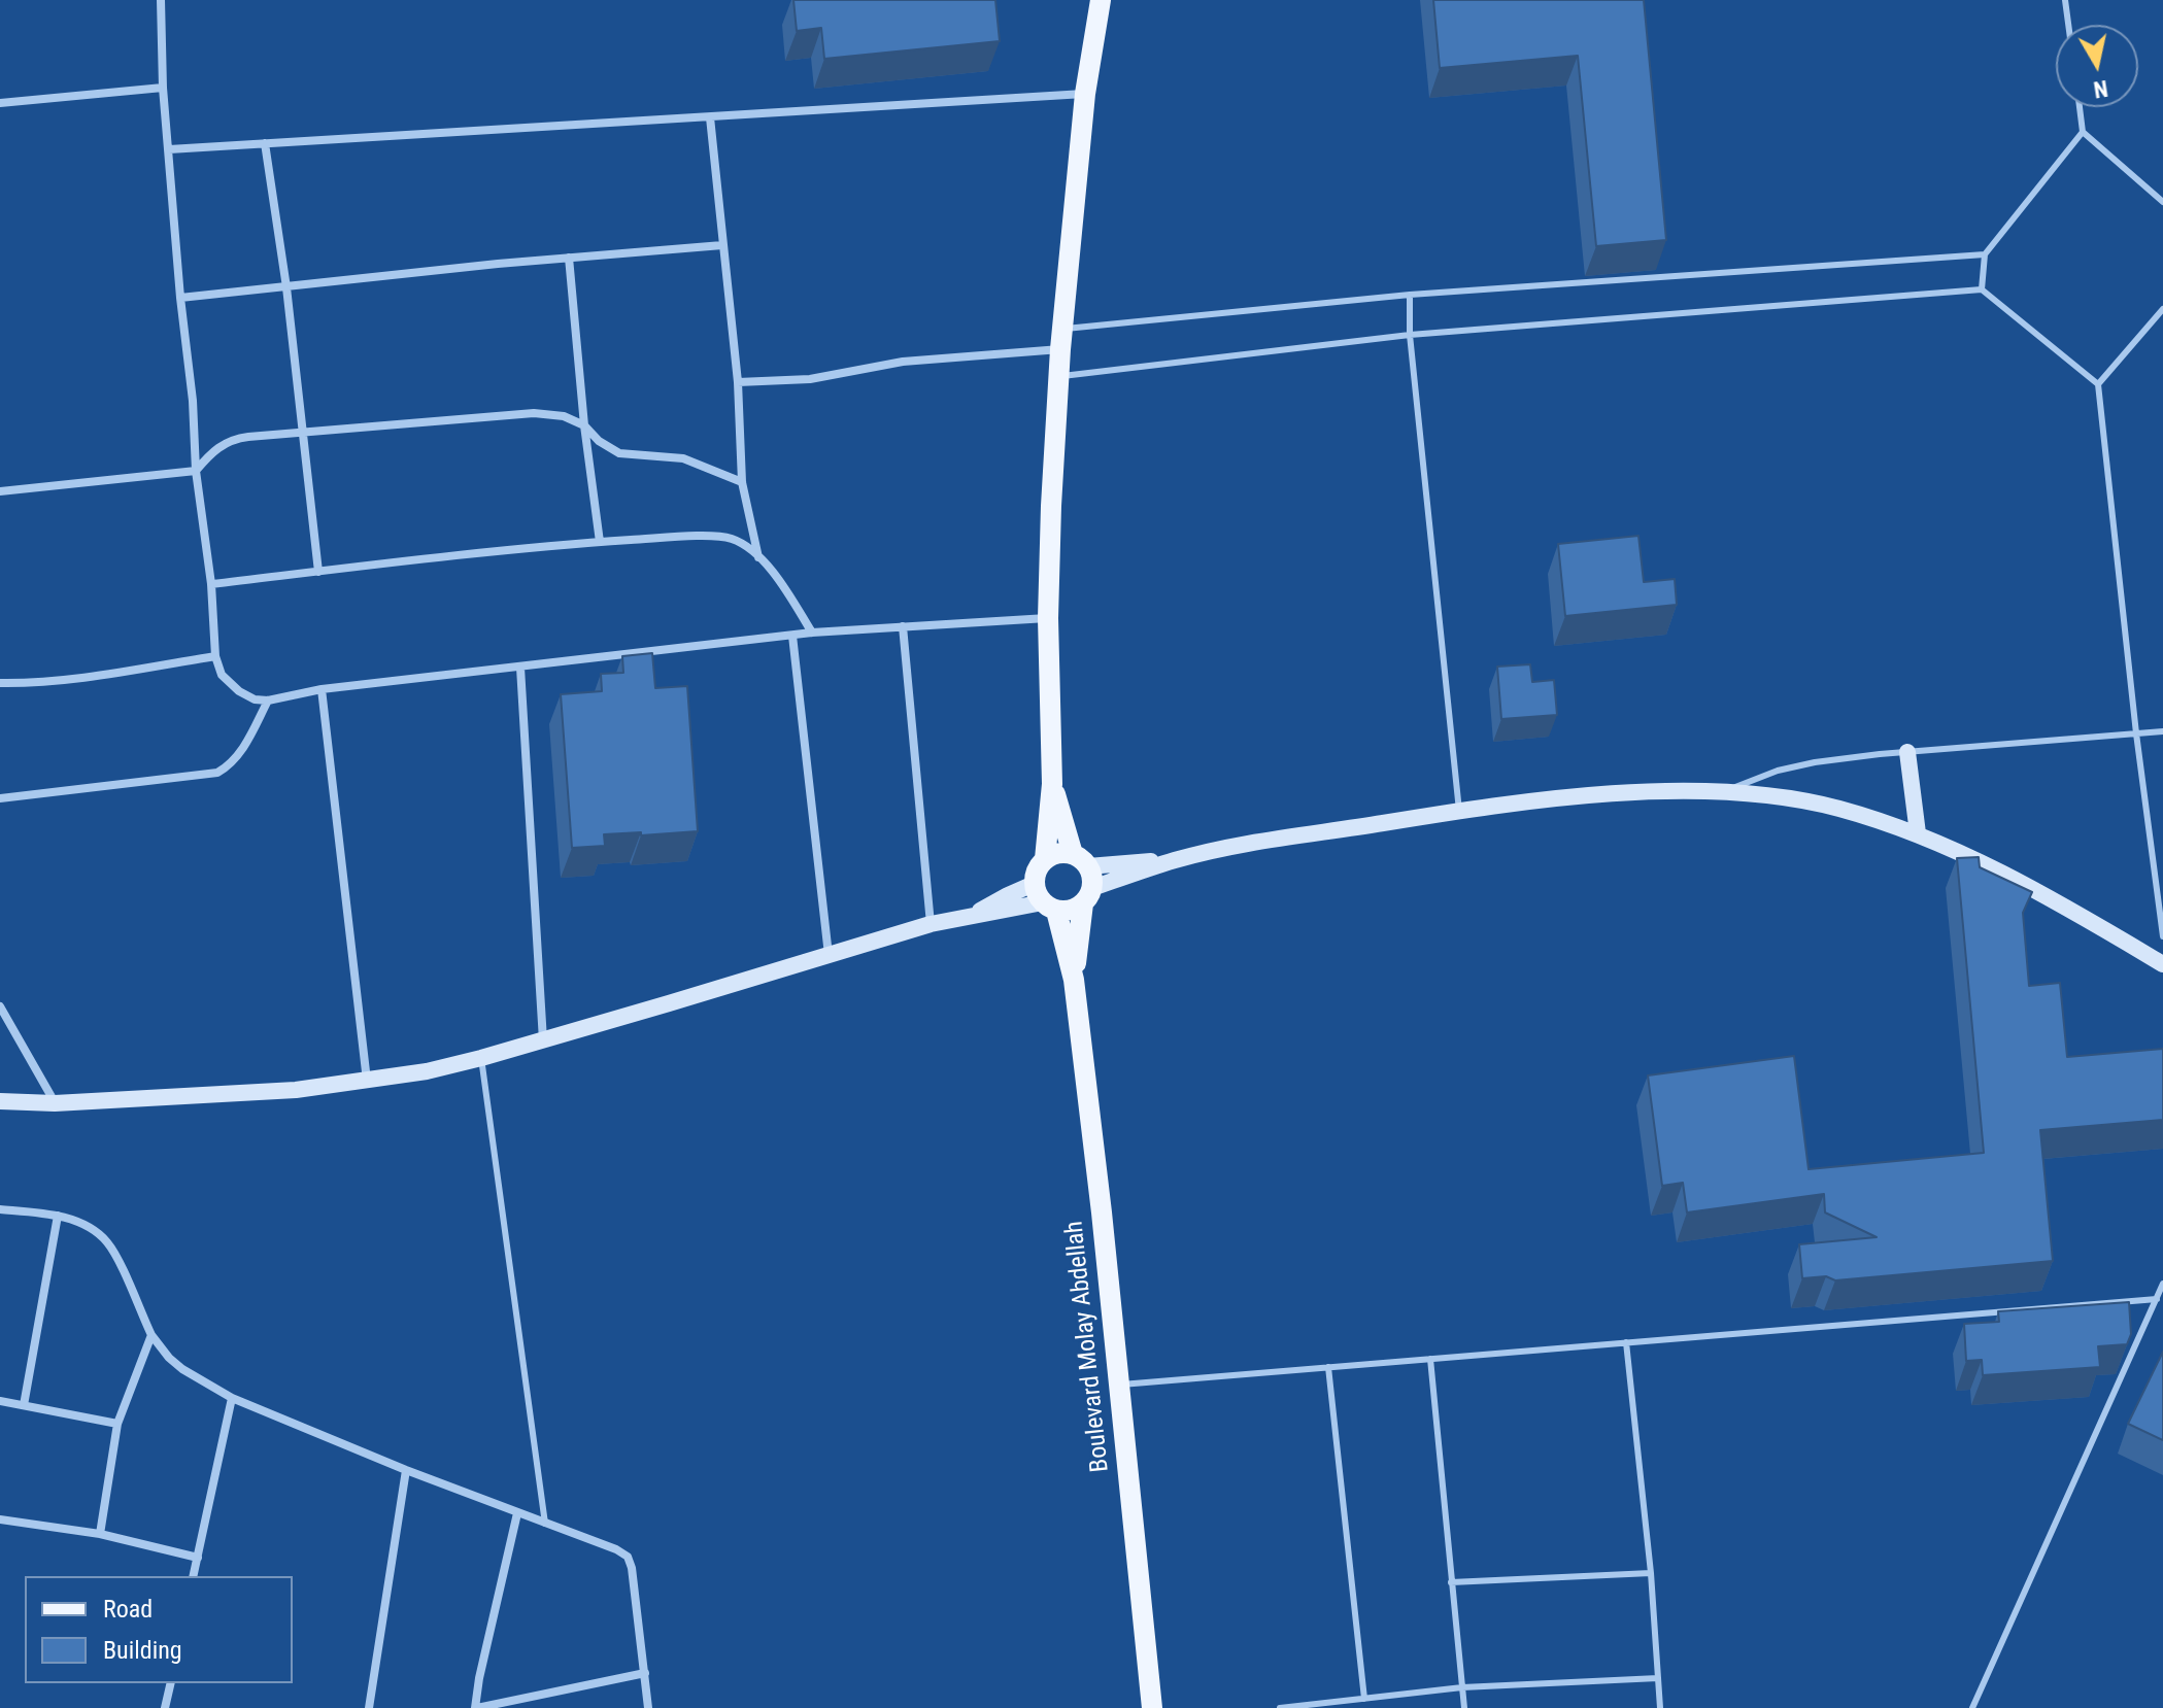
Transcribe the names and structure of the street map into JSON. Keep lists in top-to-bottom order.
{
  "streets": {
    "main road": ["Boulevard Molay Abdellah"]
  },
  "legend": ["Road", "Building"],
  "north": "bottom"
}
